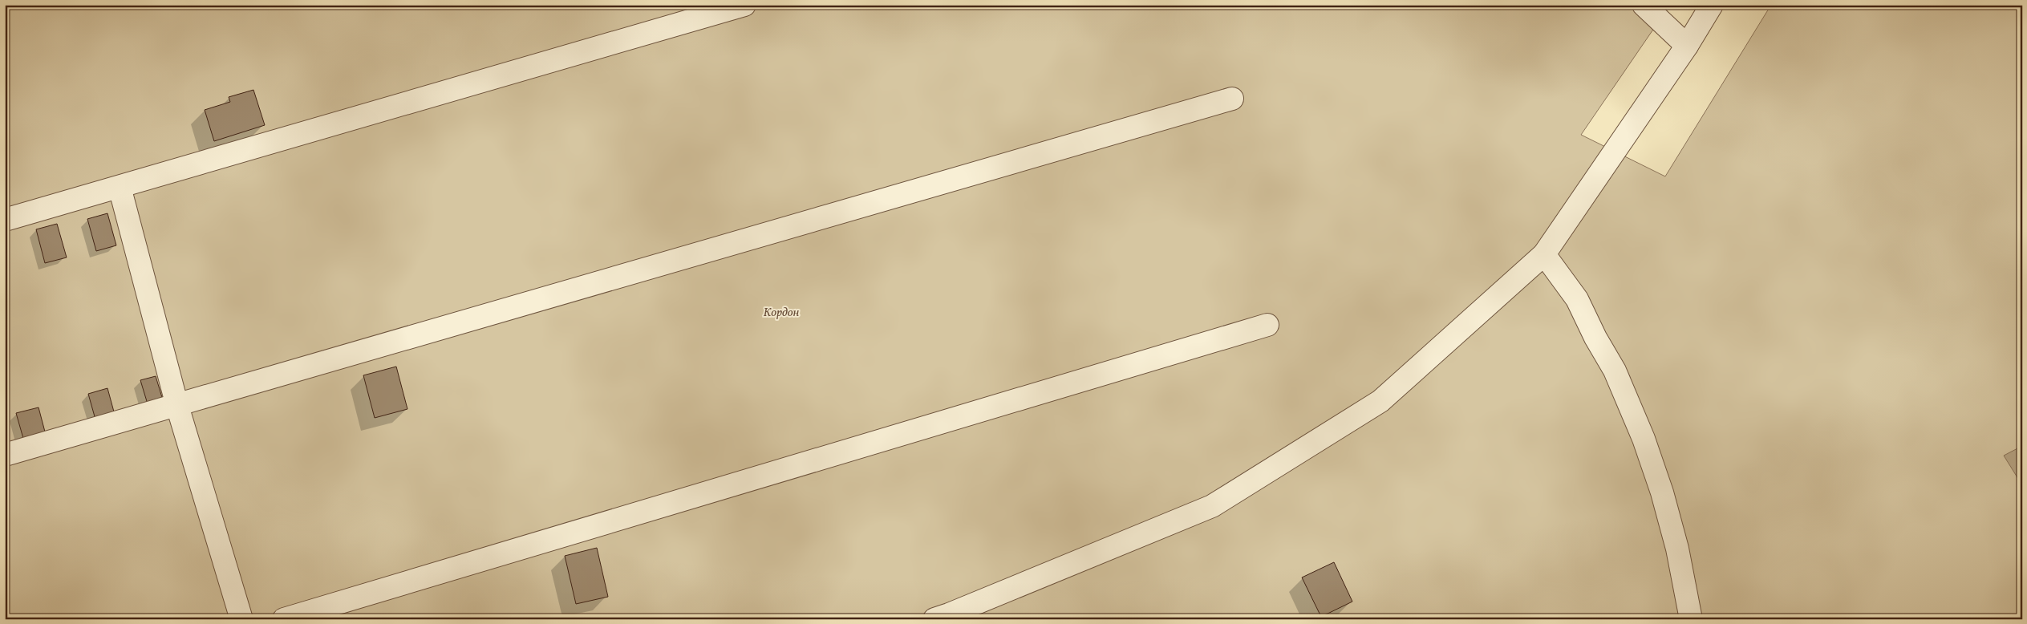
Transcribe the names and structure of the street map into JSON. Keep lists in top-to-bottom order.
{
  "parks": ["Кордон"]
}
